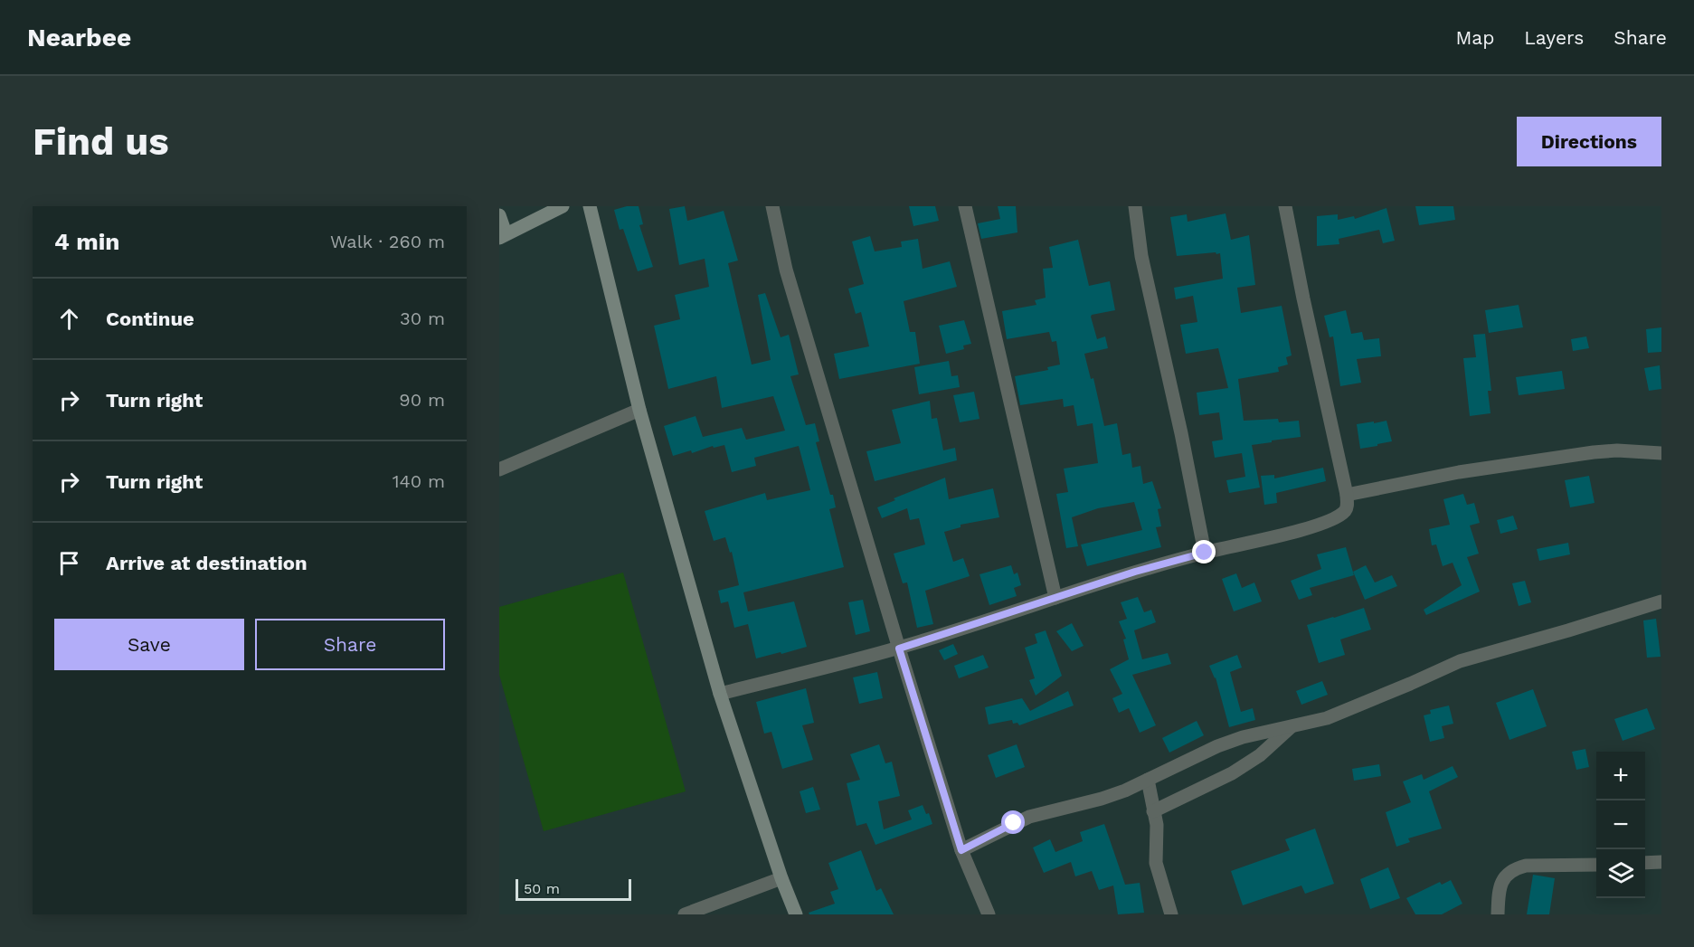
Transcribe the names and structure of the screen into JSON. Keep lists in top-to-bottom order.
{
  "scale_bar": "50 m",
  "page": {
    "header": "Nearbee",
    "nav": ["Map", "Layers", "Share"],
    "buttons": [
      "Directions",
      ["Save", "Share"]
    ],
    "title": "Find us",
    "heading": ["4 min", "Walk · 260 m"],
    "list": [
      ["Continue", "30 m"],
      ["Turn right", "90 m"],
      ["Turn right", "140 m"],
      "Arrive at destination"
    ],
    "map_buttons": ["+", "−"],
    "scale": "50 m"
  }
}
